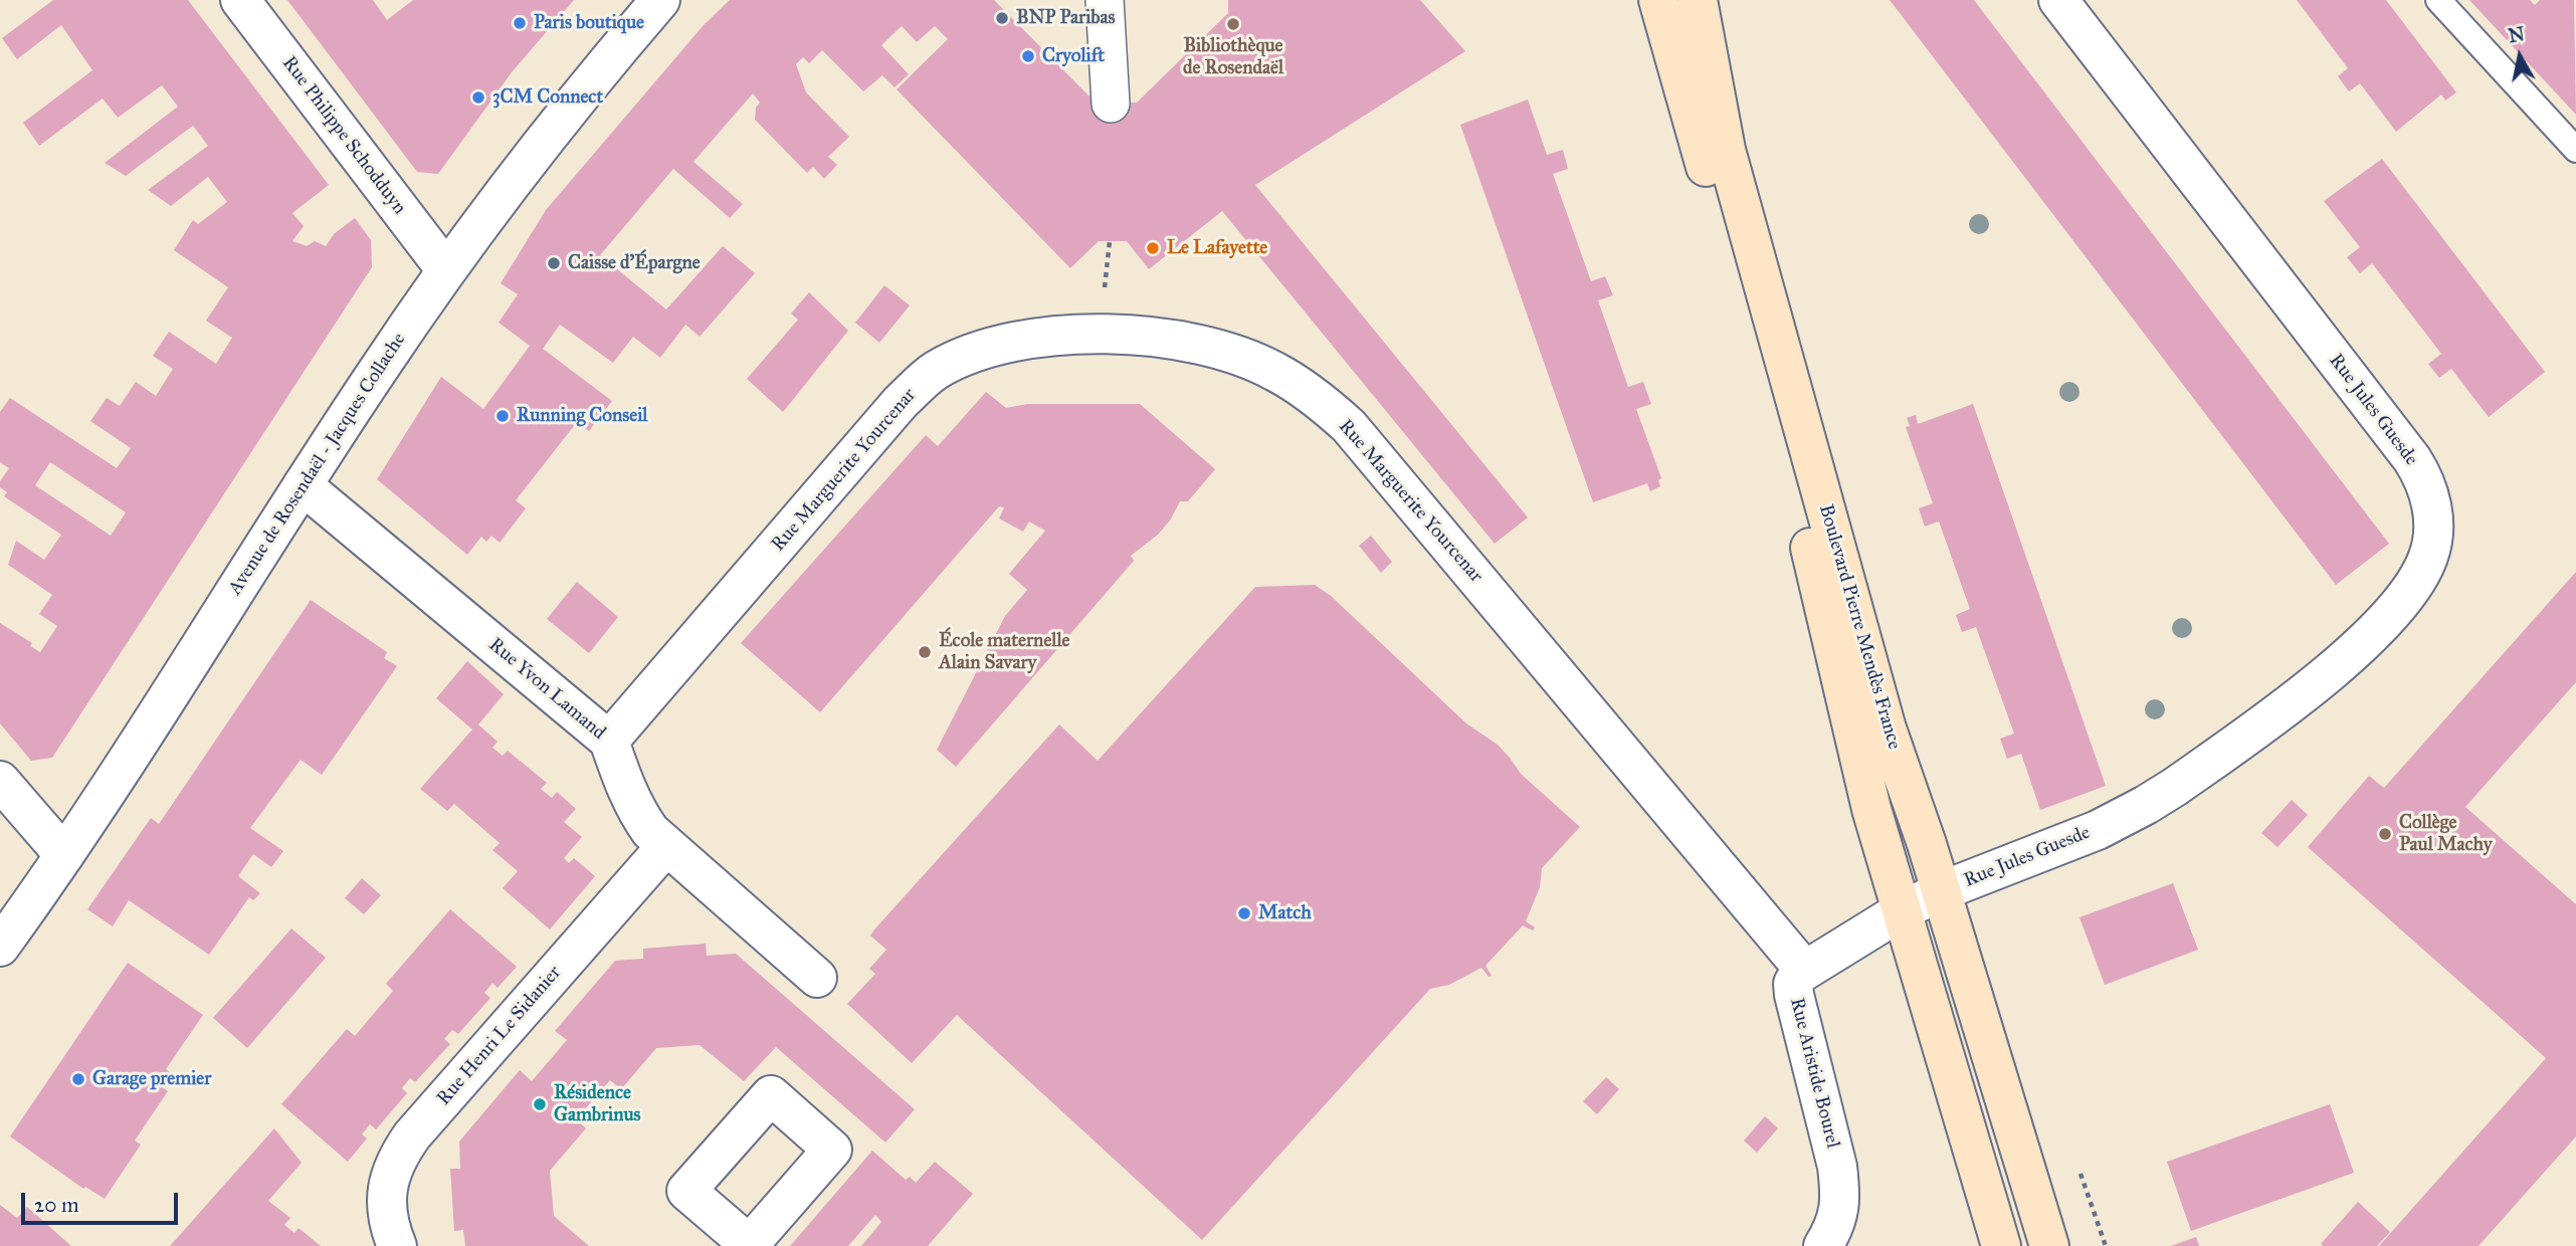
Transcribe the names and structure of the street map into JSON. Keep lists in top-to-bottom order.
{
  "streets": {
    "main road": ["Boulevard Pierre Mendès France"],
    "street": [
      "Rue Philippe Schodduyn",
      "Rue Jules Guesde",
      "Avenue de Rosendaël - Jacques Collache",
      "Rue Marguerite Yourcenar",
      "Rue Yvon Lamand",
      "Rue Henri Le Sidanier",
      "Rue Aristide Bourel"
    ]
  },
  "crossings": [
    ["Rue Philippe Schodduyn", "Avenue de Rosendaël - Jacques Collache"],
    ["Rue Jules Guesde", "Boulevard Pierre Mendès France"],
    ["Rue Jules Guesde", "Rue Aristide Bourel"],
    ["Avenue de Rosendaël - Jacques Collache", "Rue Yvon Lamand"],
    ["Rue Marguerite Yourcenar", "Rue Yvon Lamand"],
    ["Rue Marguerite Yourcenar", "Rue Aristide Bourel"],
    ["Boulevard Pierre Mendès France", "Rue Aristide Bourel"],
    ["Rue Yvon Lamand", "Rue Henri Le Sidanier"]
  ],
  "places": [
    "BNP Paribas",
    "Paris boutique",
    "Bibliothèque de Rosendaël",
    "Cryolift",
    "3CM Connect",
    "Le Lafayette",
    "Caisse d'Épargne",
    "Running Conseil",
    "École maternelle Alain Savary",
    "Collège Paul Machy",
    "Match",
    "Garage premier",
    "Résidence Gambrinus"
  ],
  "scale_bar": "20 m",
  "north": "top"
}
